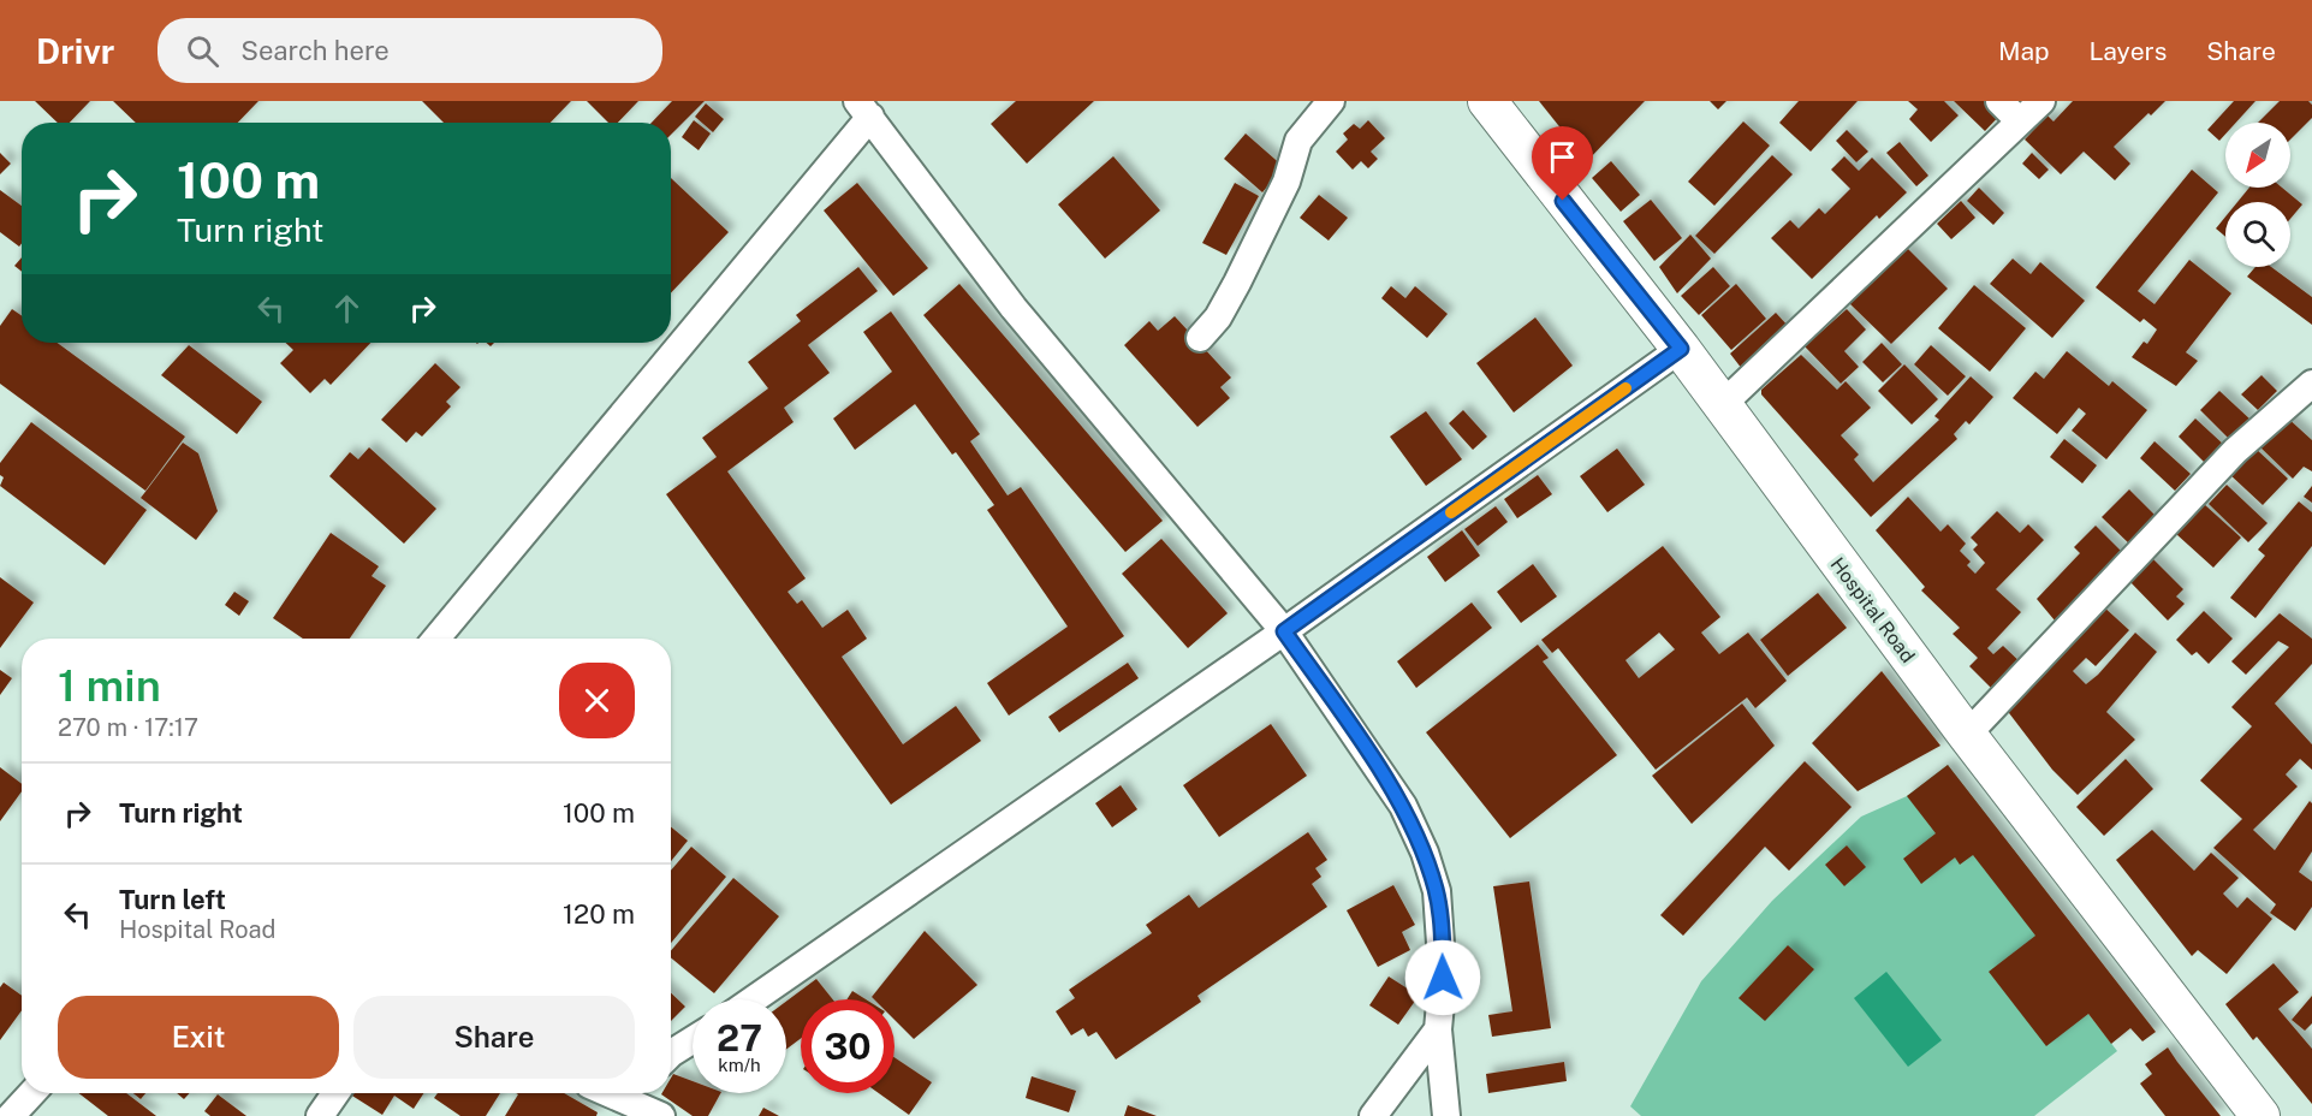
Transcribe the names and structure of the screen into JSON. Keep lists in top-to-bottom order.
{
  "streets": {
    "street": ["Hospital Road"]
  },
  "north": "bottom left",
  "page": {
    "header": "Drivr",
    "search": "Search here",
    "nav": ["Map", "Layers", "Share"],
    "turn": ["100 m", "Turn right"],
    "heading": ["1 min", "270 m · 17:17"],
    "list": [
      {
        "name": "Turn right",
        "value": "100 m"
      },
      {
        "name": "Turn left",
        "note": "Hospital Road",
        "value": "120 m"
      }
    ],
    "buttons": ["Exit", "Share"],
    "speed": "27 km/h",
    "limit": "30"
  }
}
